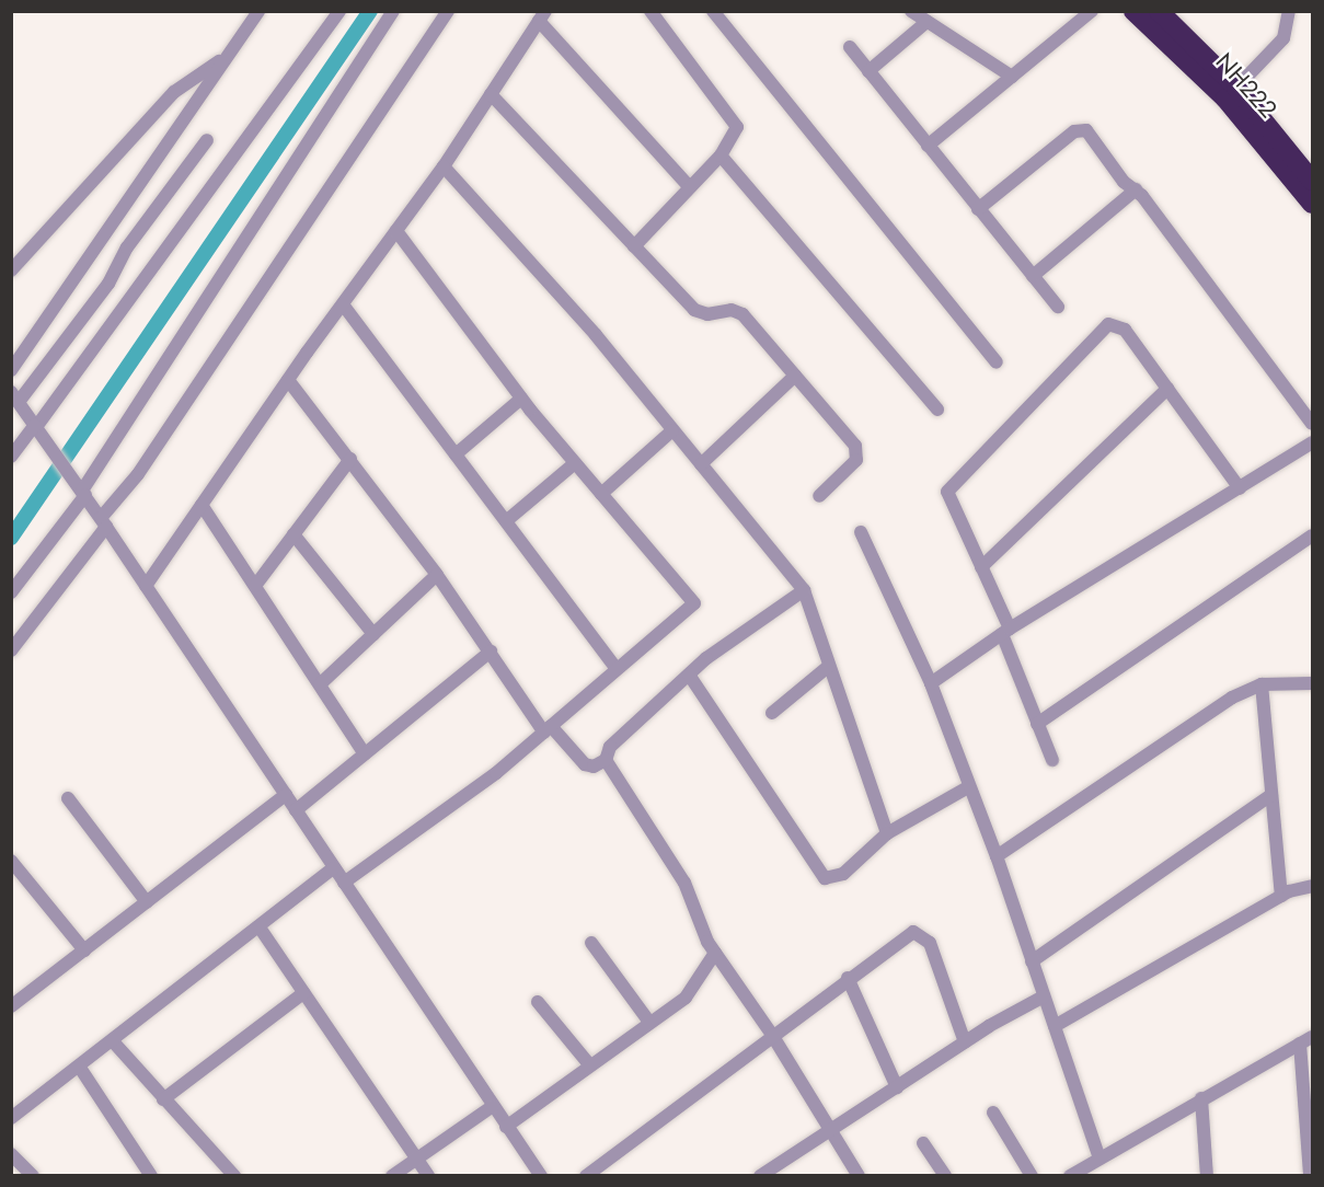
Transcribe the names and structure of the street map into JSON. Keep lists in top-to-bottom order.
{
  "streets": {
    "highway": ["NH222"]
  }
}
